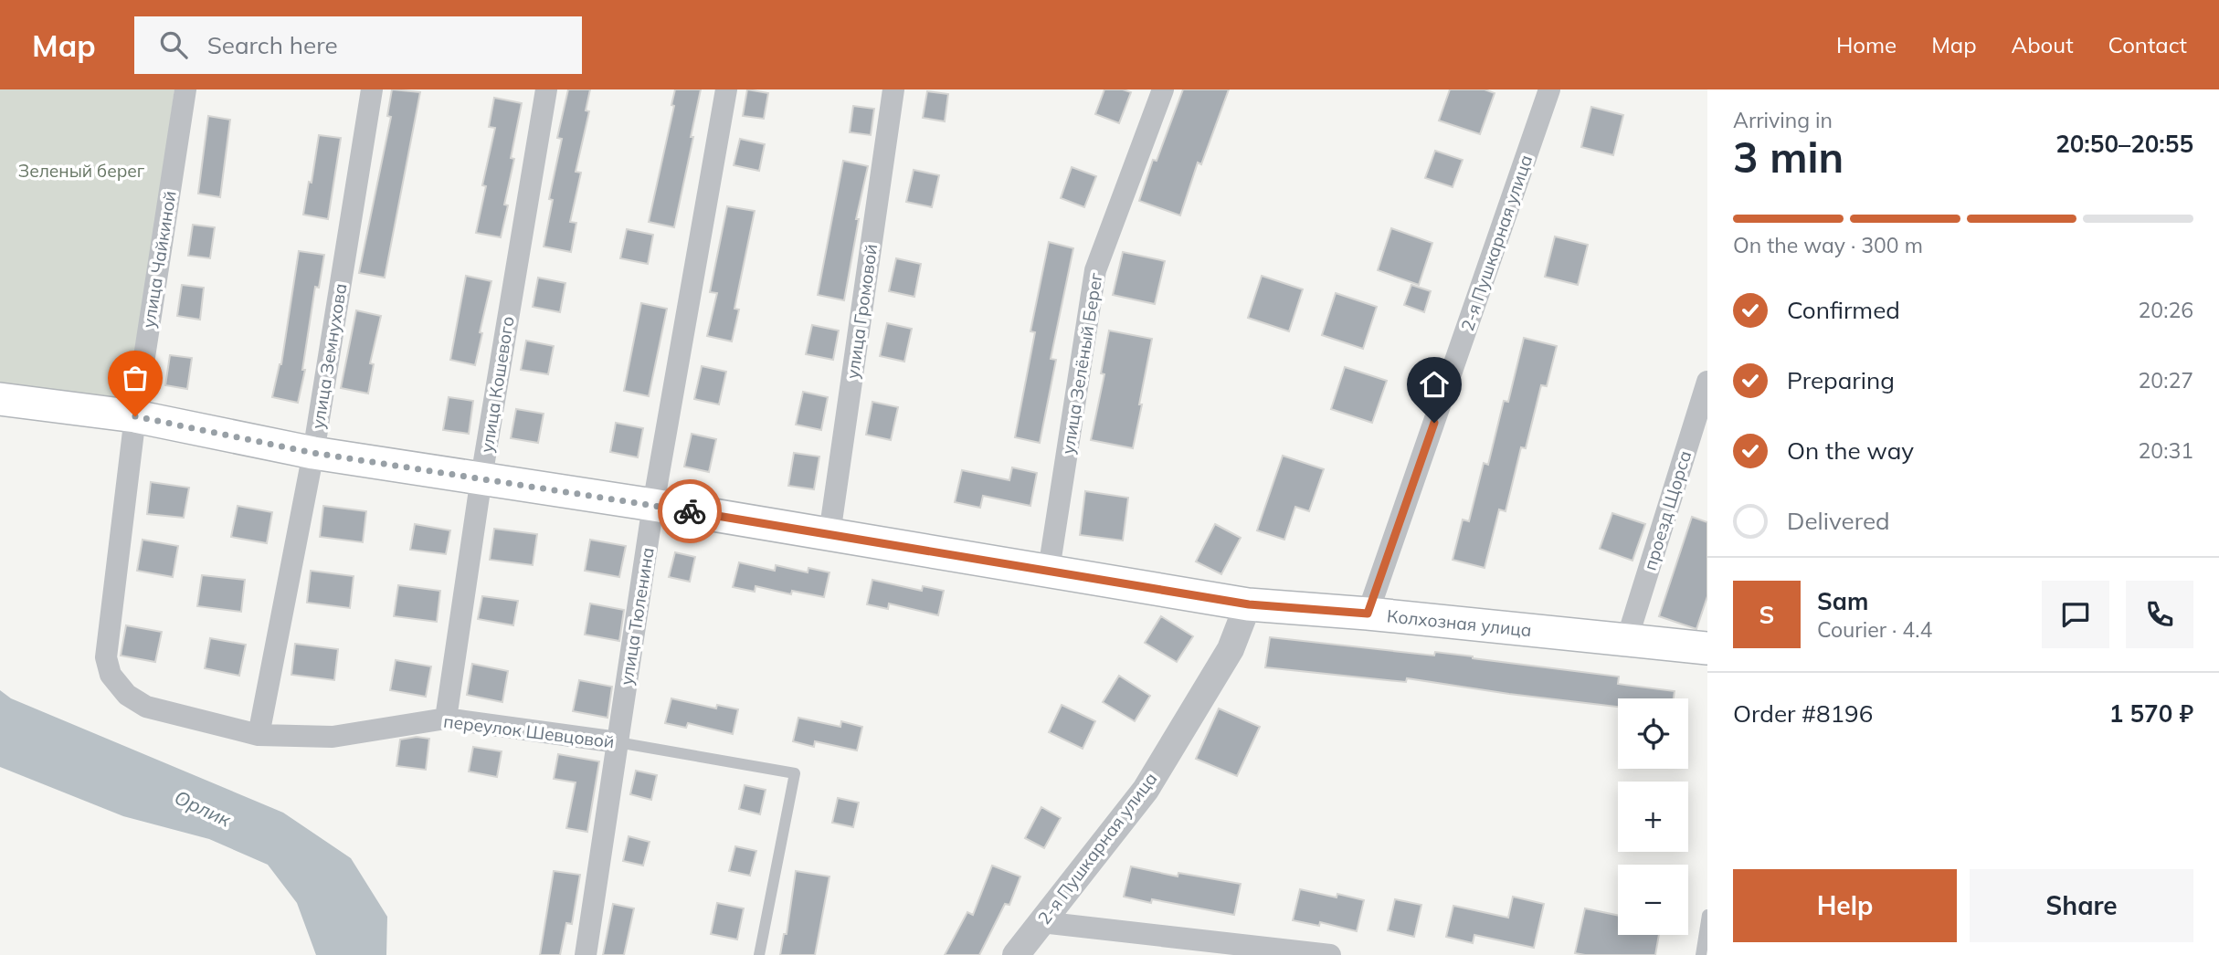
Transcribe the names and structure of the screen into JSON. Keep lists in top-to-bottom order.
{
  "streets": {
    "main road": ["Колхозная улица"],
    "street": [
      "2-я Пушкарная улица",
      "улица Чайкиной",
      "улица Громовой",
      "улица Земнухова",
      "улица Зелёный Берег",
      "улица Кошевого",
      "проезд Щорса",
      "улица Тюленина",
      "переулок Шевцовой"
    ]
  },
  "crossings": [
    ["2-я Пушкарная улица", "Колхозная улица"],
    ["улица Чайкиной", "Колхозная улица"],
    ["улица Чайкиной", "переулок Шевцовой"],
    ["улица Громовой", "Колхозная улица"],
    ["улица Земнухова", "Колхозная улица"],
    ["улица Земнухова", "переулок Шевцовой"],
    ["улица Зелёный Берег", "Колхозная улица"],
    ["улица Кошевого", "Колхозная улица"],
    ["улица Кошевого", "переулок Шевцовой"],
    ["проезд Щорса", "Колхозная улица"],
    ["улица Тюленина", "Колхозная улица"],
    ["улица Тюленина", "переулок Шевцовой"]
  ],
  "water": ["Орлик"],
  "parks": ["Зеленый берег"],
  "page": {
    "header": "Map",
    "search": "Search here",
    "nav": [
      "Home",
      "Map",
      "About",
      "Contact"
    ],
    "heading": ["3 min", "Arriving in", "20:50–20:55"],
    "panel": [
      "Sam",
      "Courier · 4.4",
      "Order #8196",
      "1 570 ₽"
    ],
    "bar": "On the way · 300 m",
    "list": [
      ["Confirmed", "20:26"],
      ["Preparing", "20:27"],
      ["On the way", "20:31"],
      "Delivered"
    ],
    "round": "S",
    "map_buttons": ["+", "−"],
    "buttons": ["Help", "Share"]
  }
}
